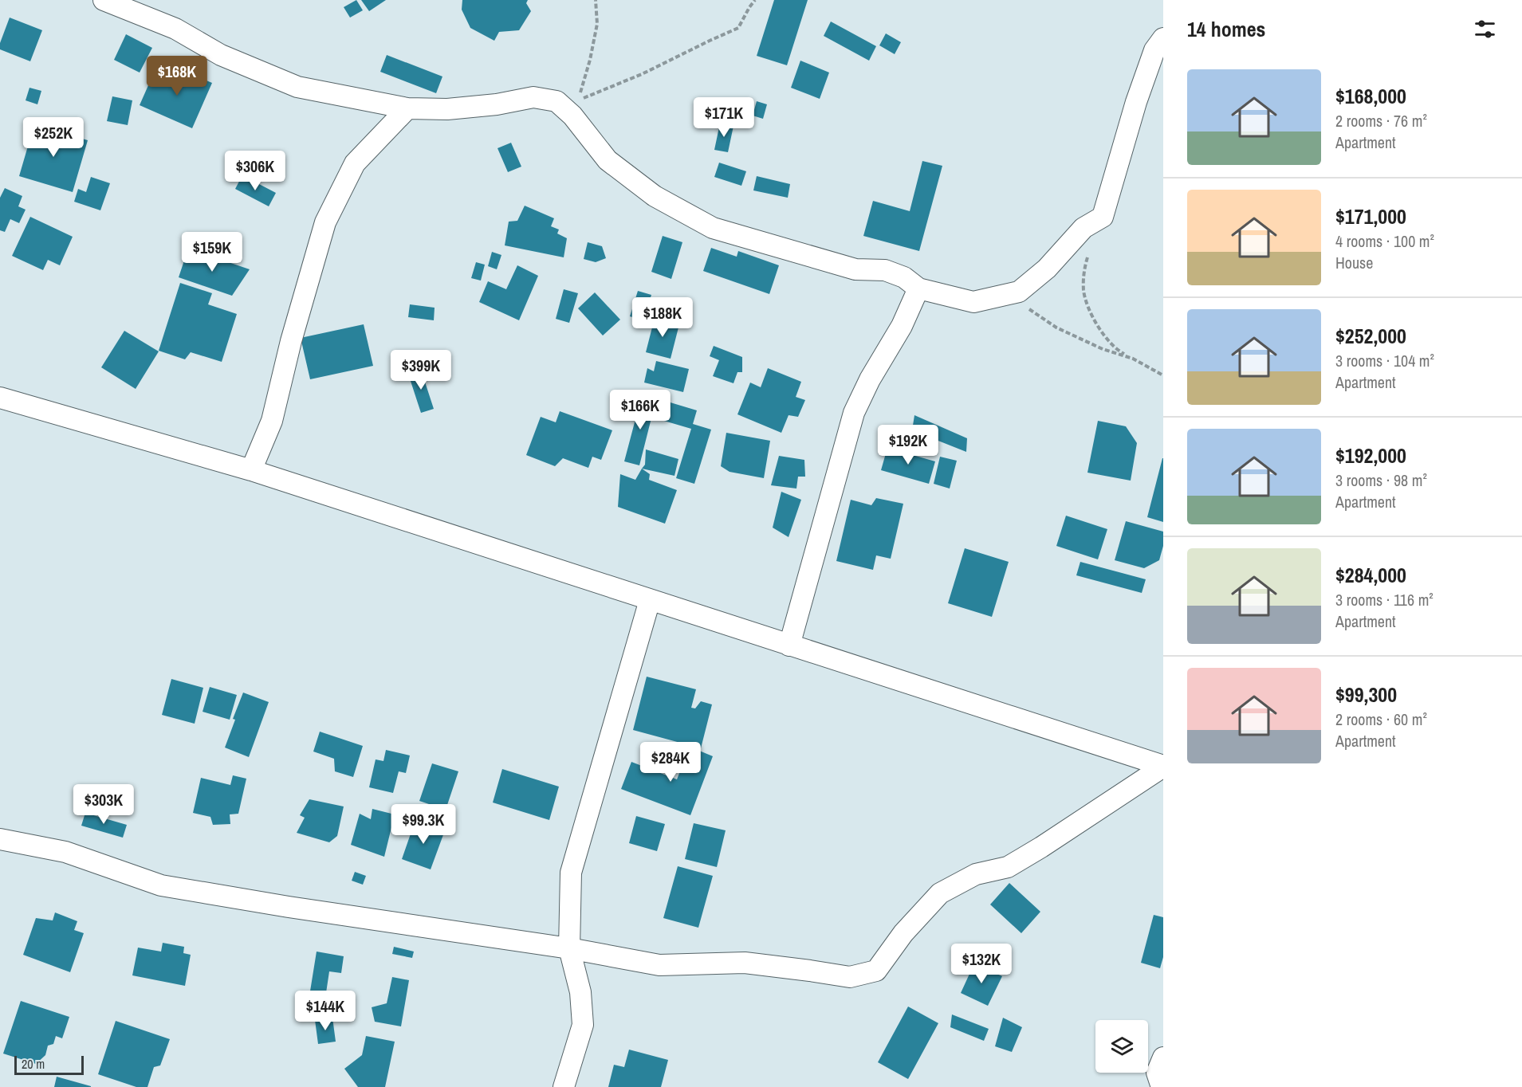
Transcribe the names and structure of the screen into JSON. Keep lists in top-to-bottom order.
{
  "scale_bar": "20 m",
  "page": {
    "heading": "14 homes",
    "price": [
      "$168K",
      "$171K",
      "$252K",
      "$306K",
      "$159K",
      "$188K",
      "$399K",
      "$166K",
      "$192K",
      "$284K",
      "$303K",
      "$99.3K",
      "$132K",
      "$144K"
    ],
    "list": [
      {
        "name": "$168,000",
        "note": "2 rooms · 76 m² · Apartment"
      },
      {
        "name": "$171,000",
        "note": "4 rooms · 100 m² · House"
      },
      {
        "name": "$252,000",
        "note": "3 rooms · 104 m² · Apartment"
      },
      {
        "name": "$192,000",
        "note": "3 rooms · 98 m² · Apartment"
      },
      {
        "name": "$284,000",
        "note": "3 rooms · 116 m² · Apartment"
      },
      {
        "name": "$99,300",
        "note": "2 rooms · 60 m² · Apartment"
      }
    ],
    "scale": "20 m"
  }
}
